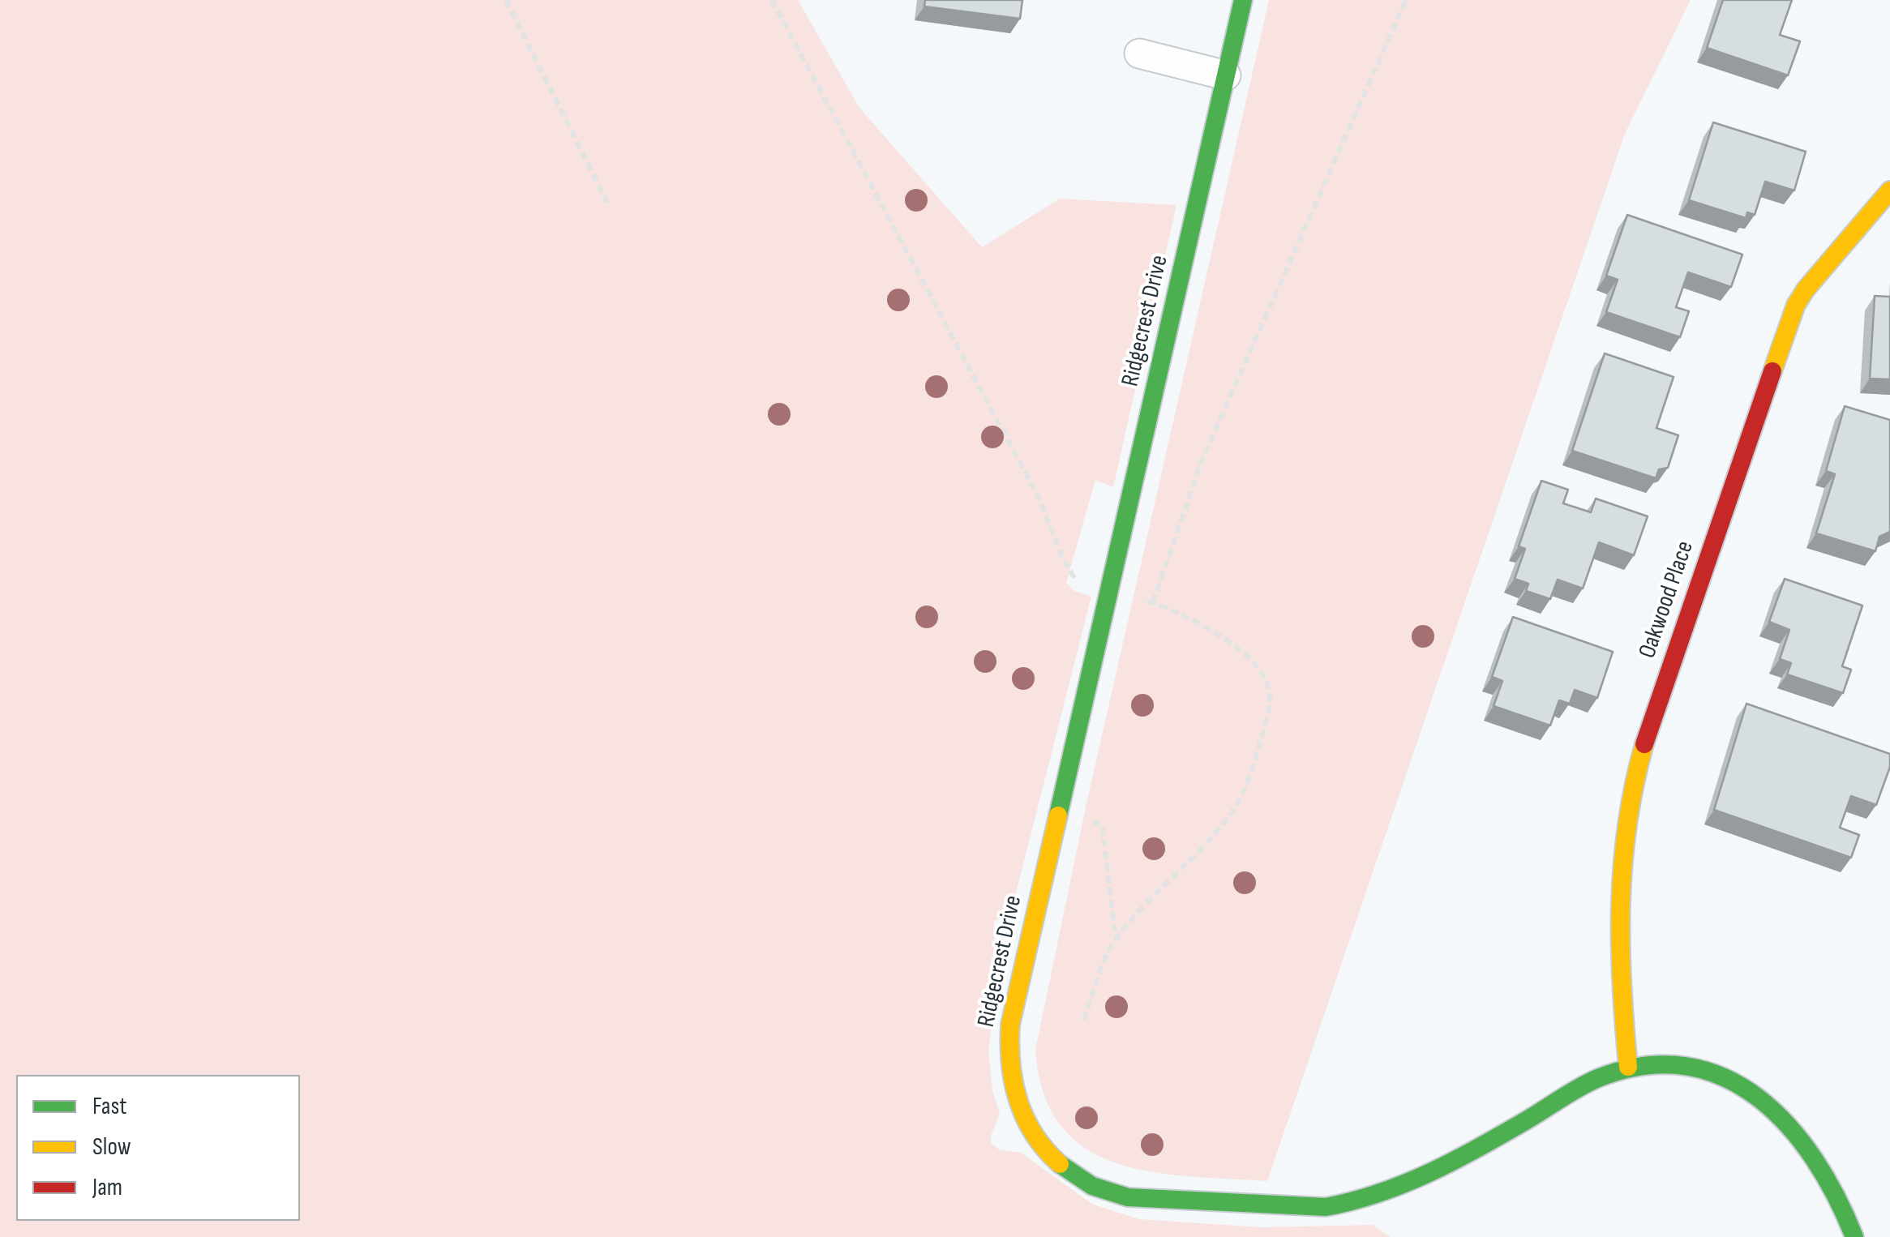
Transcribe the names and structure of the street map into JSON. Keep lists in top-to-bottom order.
{
  "streets": {
    "street": ["Ridgecrest Drive", "Oakwood Place"]
  },
  "crossings": [
    ["Ridgecrest Drive", "Oakwood Place"]
  ],
  "legend": ["Fast", "Slow", "Jam"]
}
